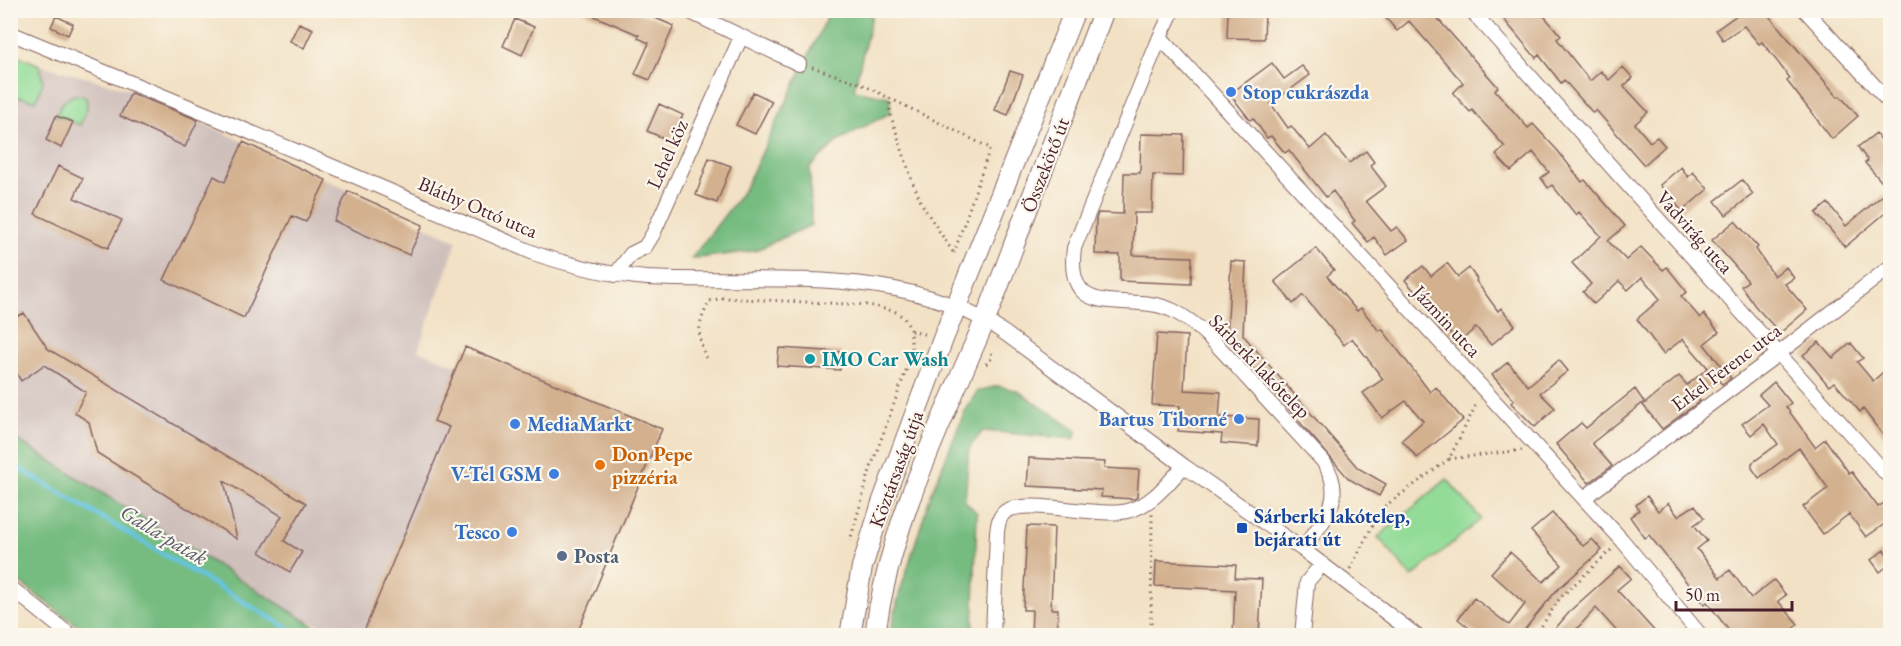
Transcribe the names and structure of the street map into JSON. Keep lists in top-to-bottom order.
{
  "streets": {
    "street": [
      "Lehel köz",
      "Összekötő út",
      "Bláthy Ottó utca",
      "Vadvirág utca",
      "Jázmin utca",
      "Sárberki lakótelep",
      "Erkel Ferenc utca",
      "Köztársaság útja"
    ]
  },
  "crossings": [
    ["Lehel köz", "Bláthy Ottó utca"],
    ["Összekötő út", "Bláthy Ottó utca"],
    ["Összekötő út", "Köztársaság útja"],
    ["Bláthy Ottó utca", "Sárberki lakótelep"],
    ["Bláthy Ottó utca", "Köztársaság útja"],
    ["Vadvirág utca", "Erkel Ferenc utca"],
    ["Jázmin utca", "Sárberki lakótelep"],
    ["Jázmin utca", "Erkel Ferenc utca"]
  ],
  "water": ["Galla-patak"],
  "places": {
    "other": [
      "Stop cukrászda",
      "IMO Car Wash",
      "Bartus Tiborné",
      "MediaMarkt",
      "Don Pepe pizzéria",
      "V-Tel GSM",
      "Tesco",
      "Posta"
    ],
    "transit": ["Sárberki lakótelep, bejárati út"]
  },
  "scale_bar": "50 m"
}
